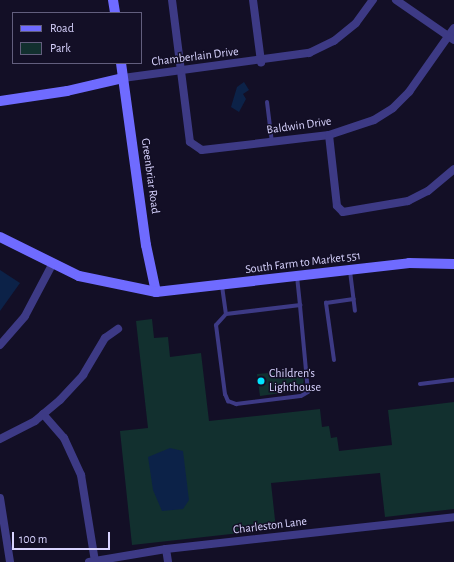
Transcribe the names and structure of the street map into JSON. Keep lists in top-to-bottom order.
{
  "streets": {
    "main road": ["Chamberlain Drive", "Greenbriar Road", "South Farm to Market 551"],
    "street": ["Baldwin Drive", "Charleston Lane"]
  },
  "crossings": [
    ["Chamberlain Drive", "Baldwin Drive"],
    ["Chamberlain Drive", "Greenbriar Road"],
    ["Greenbriar Road", "South Farm to Market 551"]
  ],
  "places": ["Children’s Lighthouse"],
  "legend": ["Road", "Park"],
  "scale_bar": "100 m"
}
